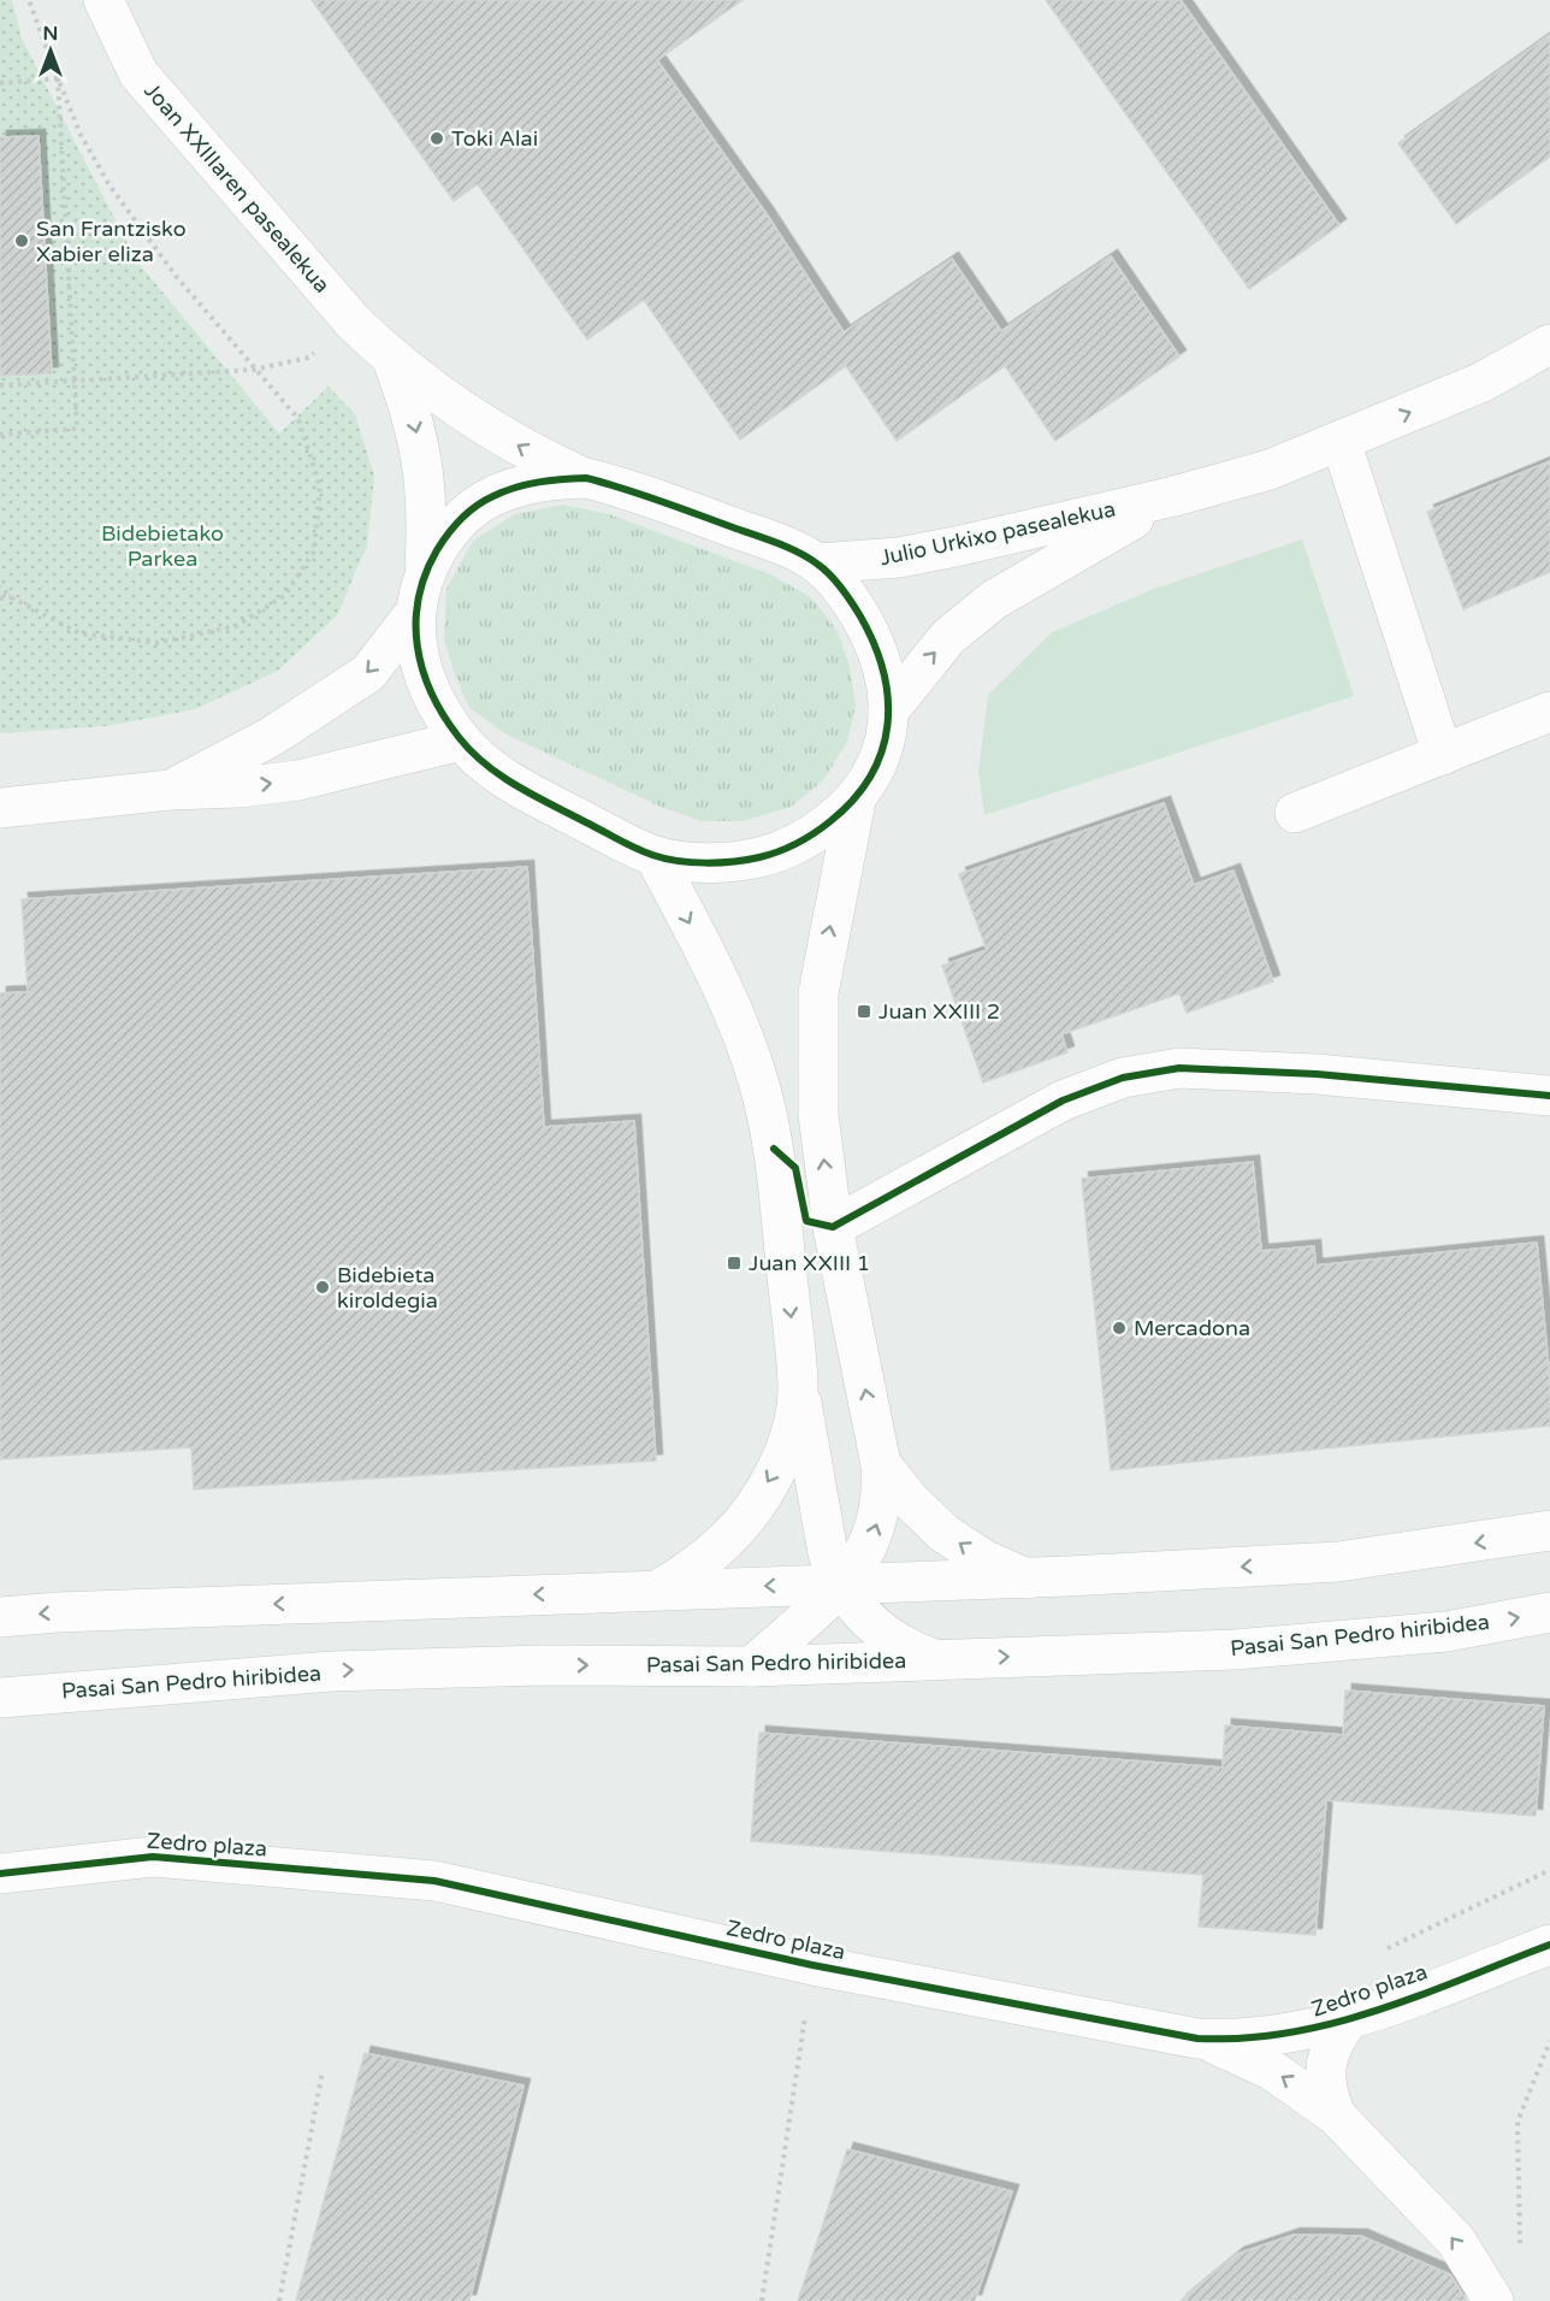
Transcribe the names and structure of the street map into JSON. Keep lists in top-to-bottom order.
{
  "streets": {
    "street": [
      "Joan XXIIIaren pasealekua",
      "Julio Urkixo pasealekua",
      "Pasai San Pedro hiribidea",
      "Zedro plaza"
    ]
  },
  "parks": ["Bidebietako Parkea"],
  "places": {
    "other": [
      "Toki Alai",
      "San Frantzisko Xabier eliza",
      "Bidebieta kiroldegia",
      "Mercadona"
    ],
    "transit": ["Juan XXIII 2", "Juan XXIII 1"]
  },
  "north": "top"
}
